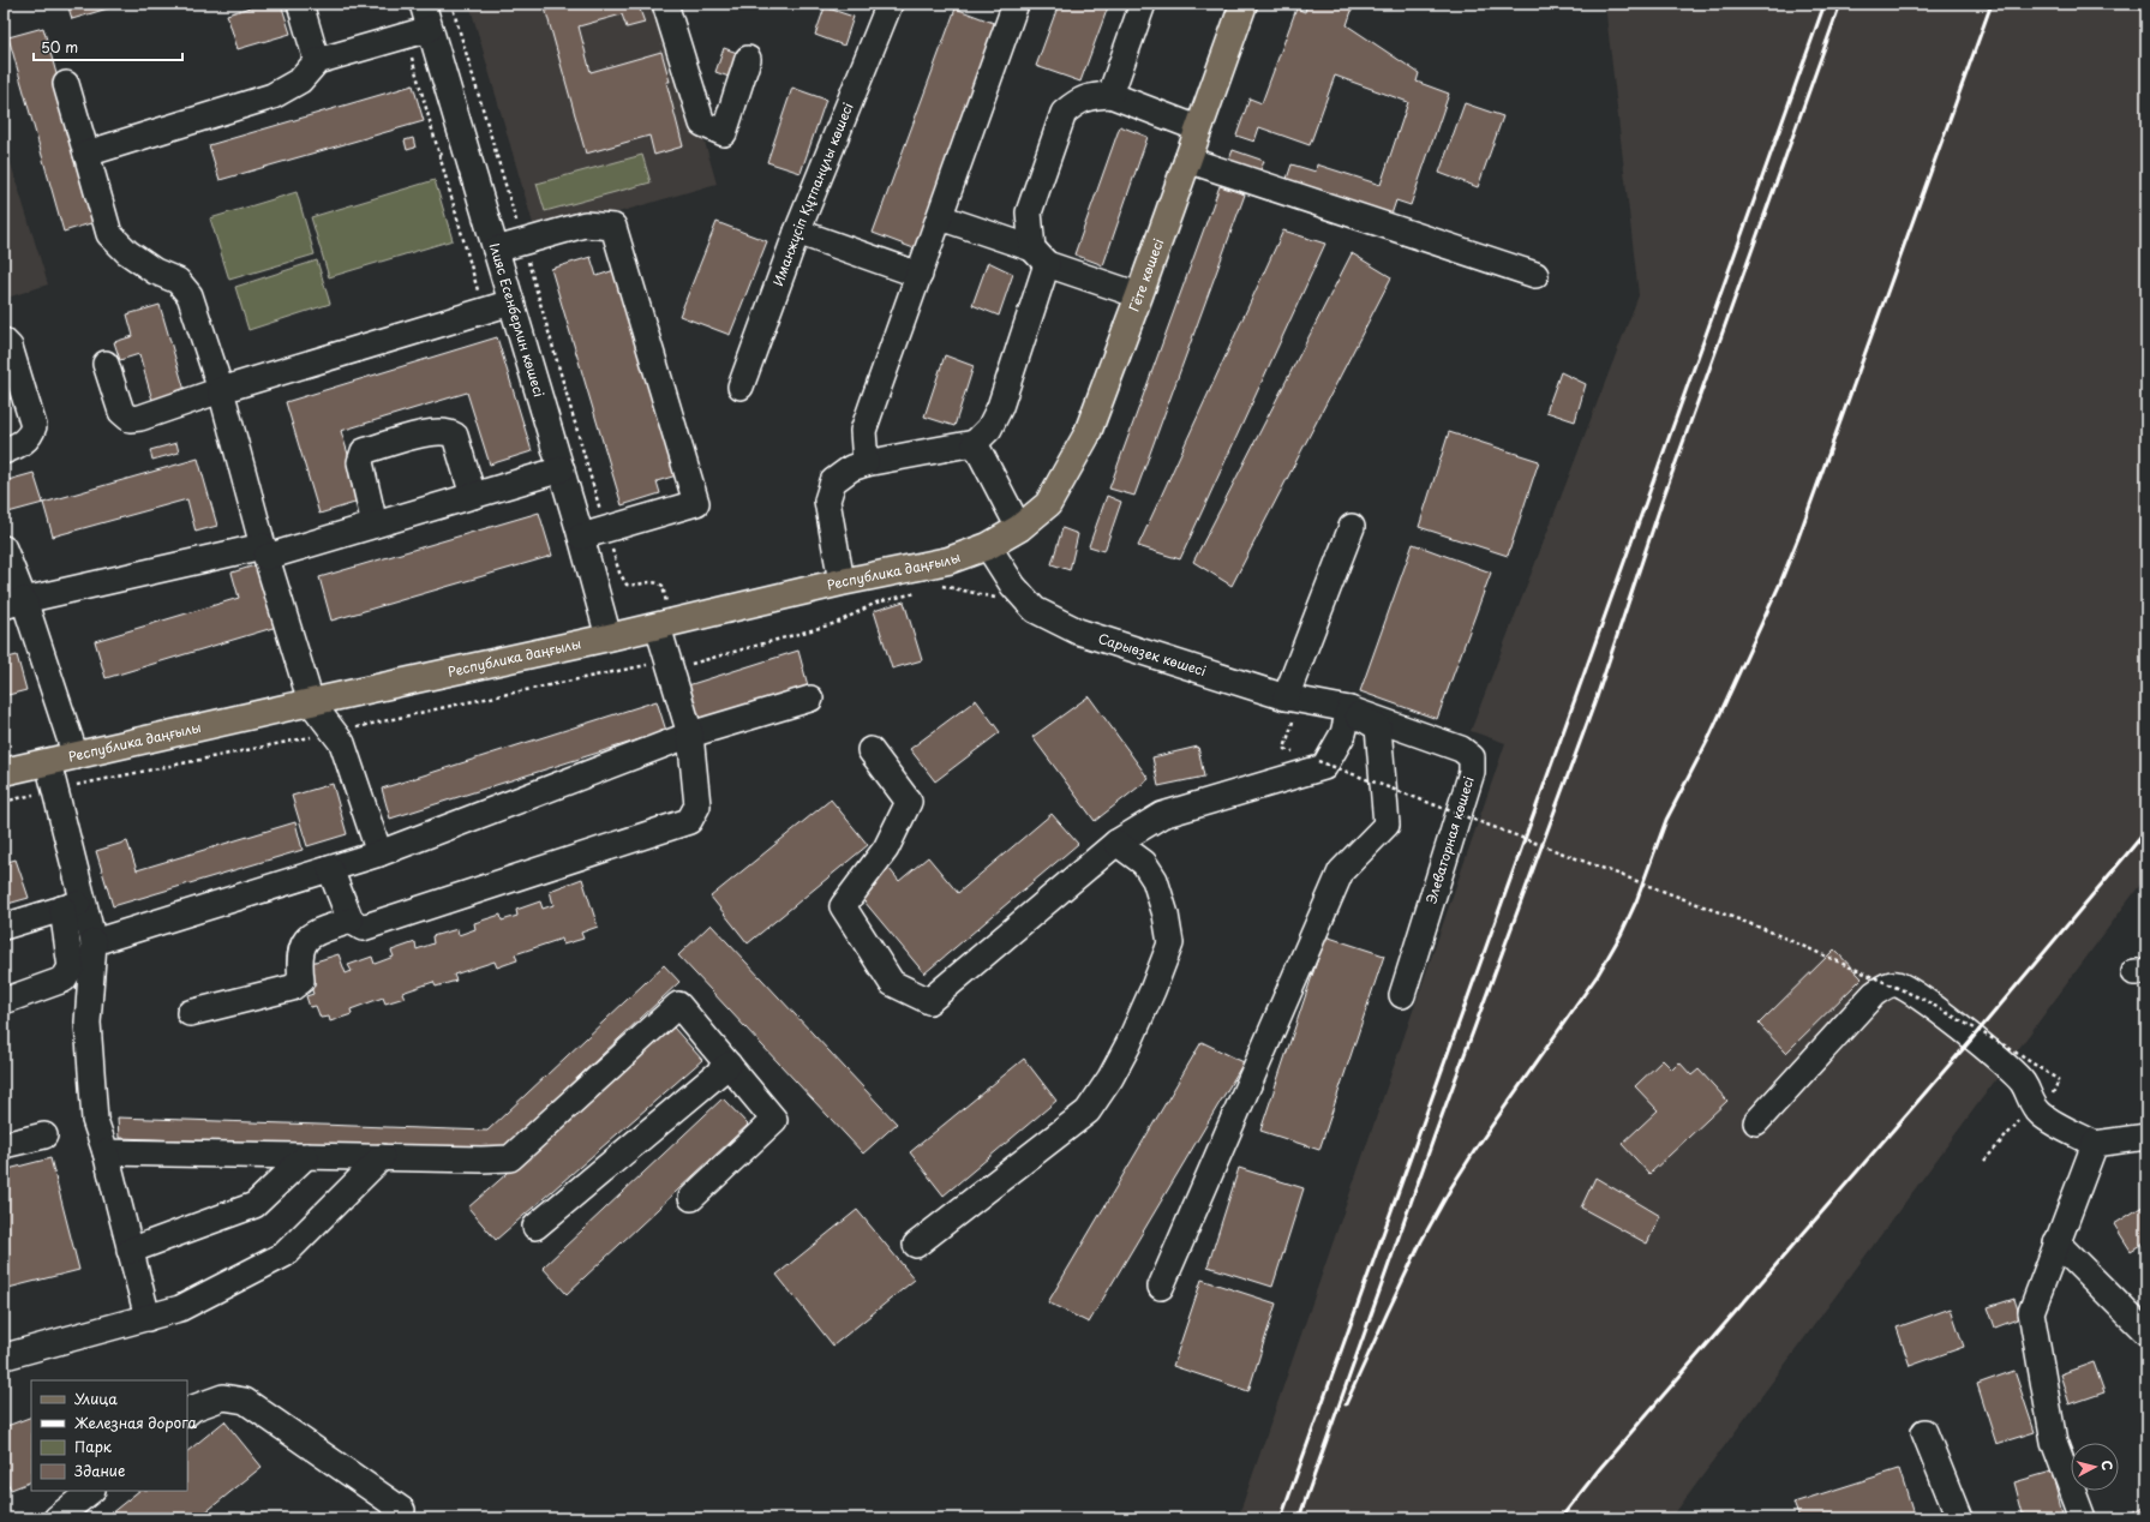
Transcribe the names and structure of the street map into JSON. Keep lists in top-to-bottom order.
{
  "streets": {
    "main road": ["Гёте көшесі", "Республика даңғылы"],
    "street": [
      "Иманжүсіп Құтпанұлы көшесі",
      "Ілияс Есенберлин көшесі",
      "Сарыөзек көшесі",
      "Элеваторная көшесі"
    ]
  },
  "crossings": [
    ["Гёте көшесі", "Республика даңғылы"],
    ["Ілияс Есенберлин көшесі", "Республика даңғылы"],
    ["Республика даңғылы", "Сарыөзек көшесі"],
    ["Сарыөзек көшесі", "Элеваторная көшесі"]
  ],
  "legend": [
    "Улица",
    "Железная дорога",
    "Парк",
    "Здание"
  ],
  "scale_bar": "50 m",
  "north": "right"
}
